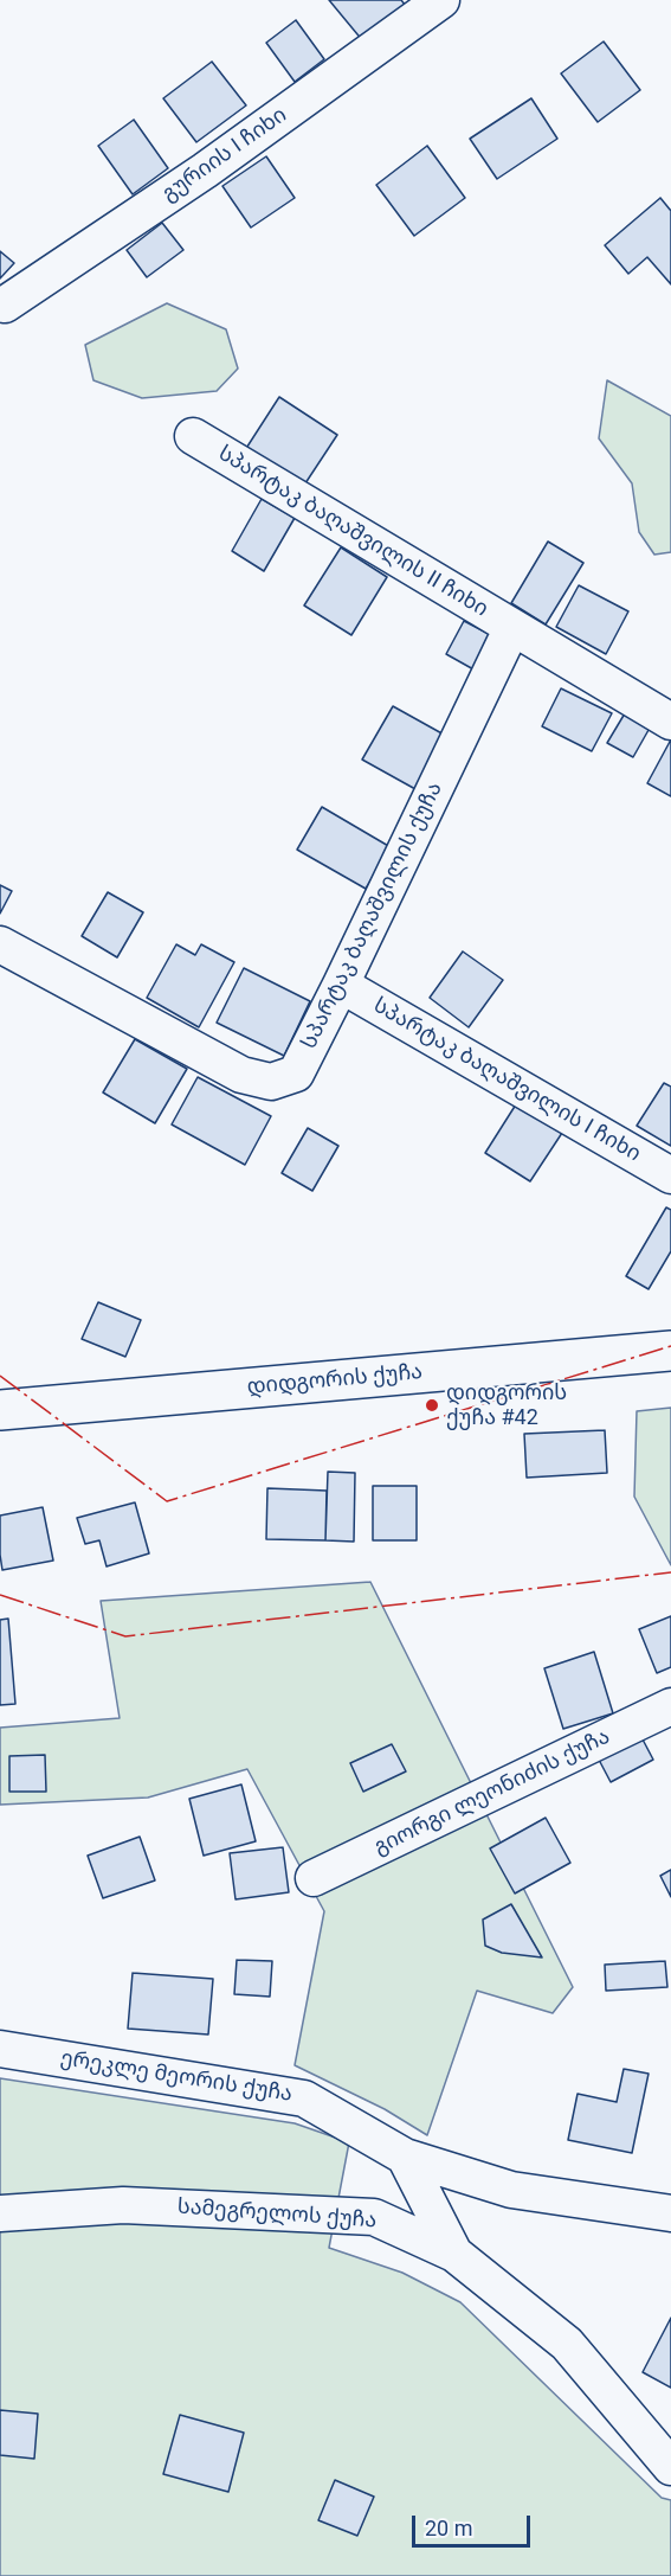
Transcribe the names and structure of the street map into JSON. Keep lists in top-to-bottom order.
{
  "streets": {
    "highway": ["დიდგორის ქუჩა"],
    "street": [
      "გურიის I ჩიხი",
      "სპარტაკ ბაღაშვილის II ჩიხი",
      "სპარტაკ ბაღაშვილის ქუჩა",
      "სპარტაკ ბაღაშვილის I ჩიხი",
      "გიორგი ლეონიძის ქუჩა",
      "ერეკლე მეორის ქუჩა",
      "სამეგრელოს ქუჩა"
    ]
  },
  "crossings": [
    ["სპარტაკ ბაღაშვილის II ჩიხი", "სპარტაკ ბაღაშვილის ქუჩა"],
    ["სპარტაკ ბაღაშვილის ქუჩა", "სპარტაკ ბაღაშვილის I ჩიხი"]
  ],
  "places": ["დიდგორის ქუჩა #42"],
  "scale_bar": "20 m"
}
